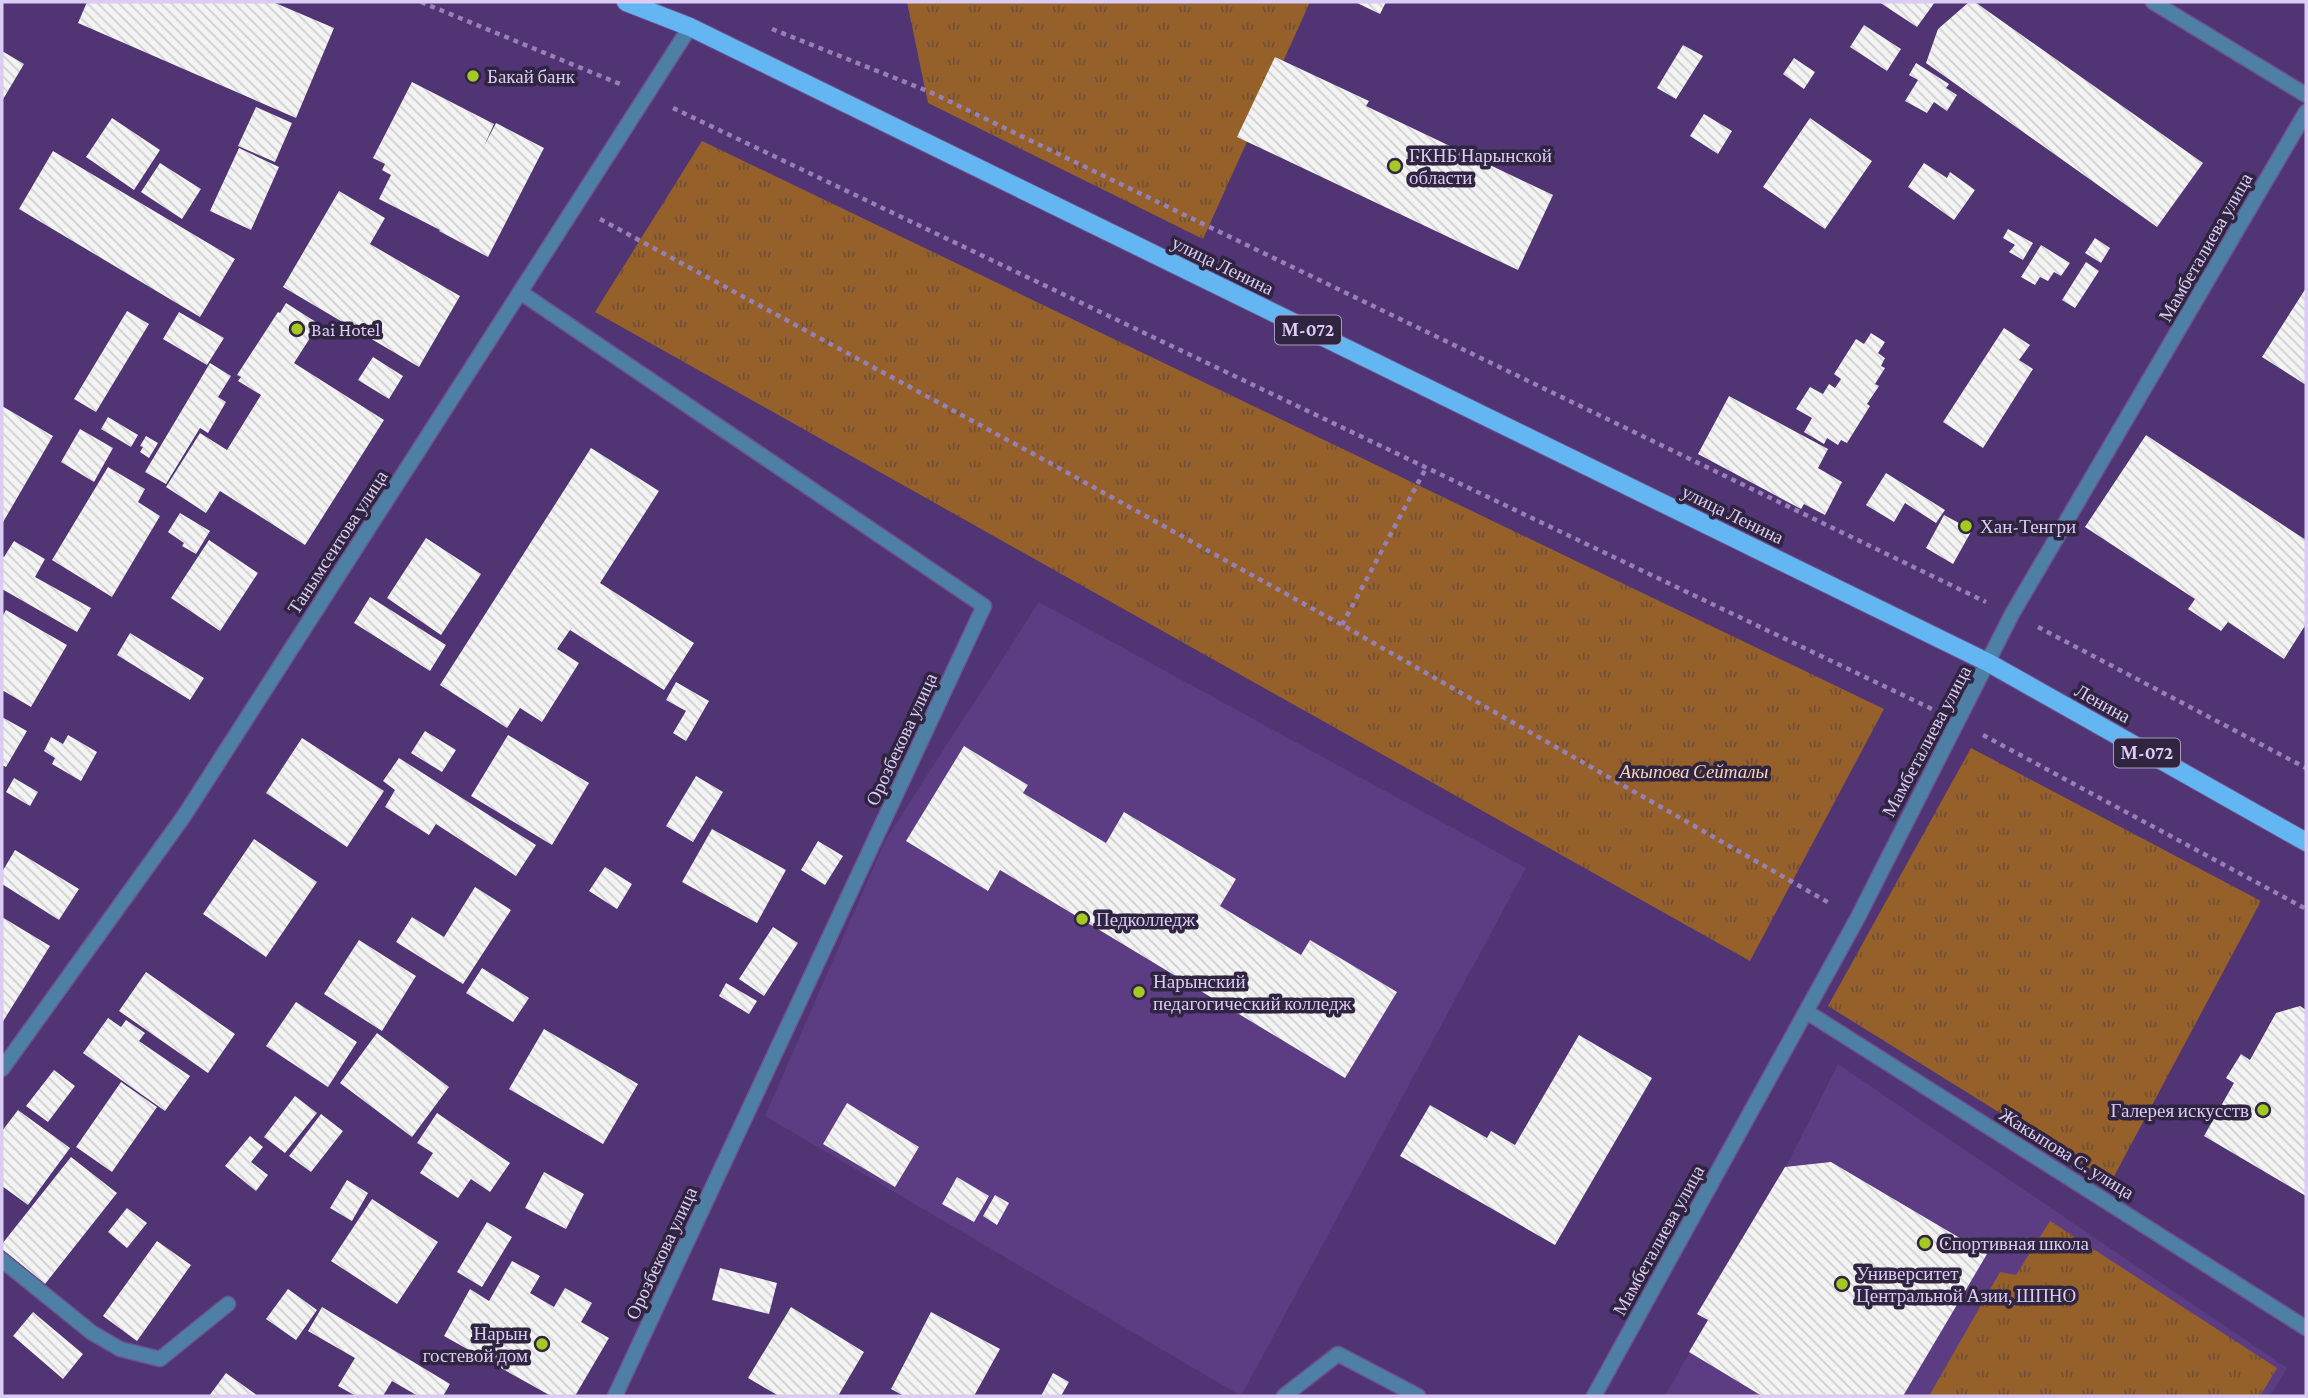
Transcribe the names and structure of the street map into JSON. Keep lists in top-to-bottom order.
{
  "streets": {
    "main road": ["улица Ленина", "М-072", "Ленина"],
    "street": [
      "Мамбеталиева улица",
      "Танымсеитова улица",
      "Орозбекова улица",
      "Жакыпова С. улица"
    ]
  },
  "crossings": [
    ["Мамбеталиева улица", "улица Ленина"],
    ["Мамбеталиева улица", "Ленина"],
    ["Мамбеталиева улица", "Жакыпова С. улица"],
    ["улица Ленина", "Танымсеитова улица"],
    ["улица Ленина", "Ленина"],
    ["Танымсеитова улица", "Орозбекова улица"]
  ],
  "parks": ["Акыпова Сейталы"],
  "places": [
    "Бакай банк",
    "ГКНБ Нарынской области",
    "Bai Hotel",
    "Хан-Тенгри",
    "Педколледж",
    "Нарынский педагогический колледж",
    "Галерея искусств",
    "Спортивная школа",
    "Университет Центральной Азии, ШПНО",
    "Нарын гостевой дом"
  ]
}
